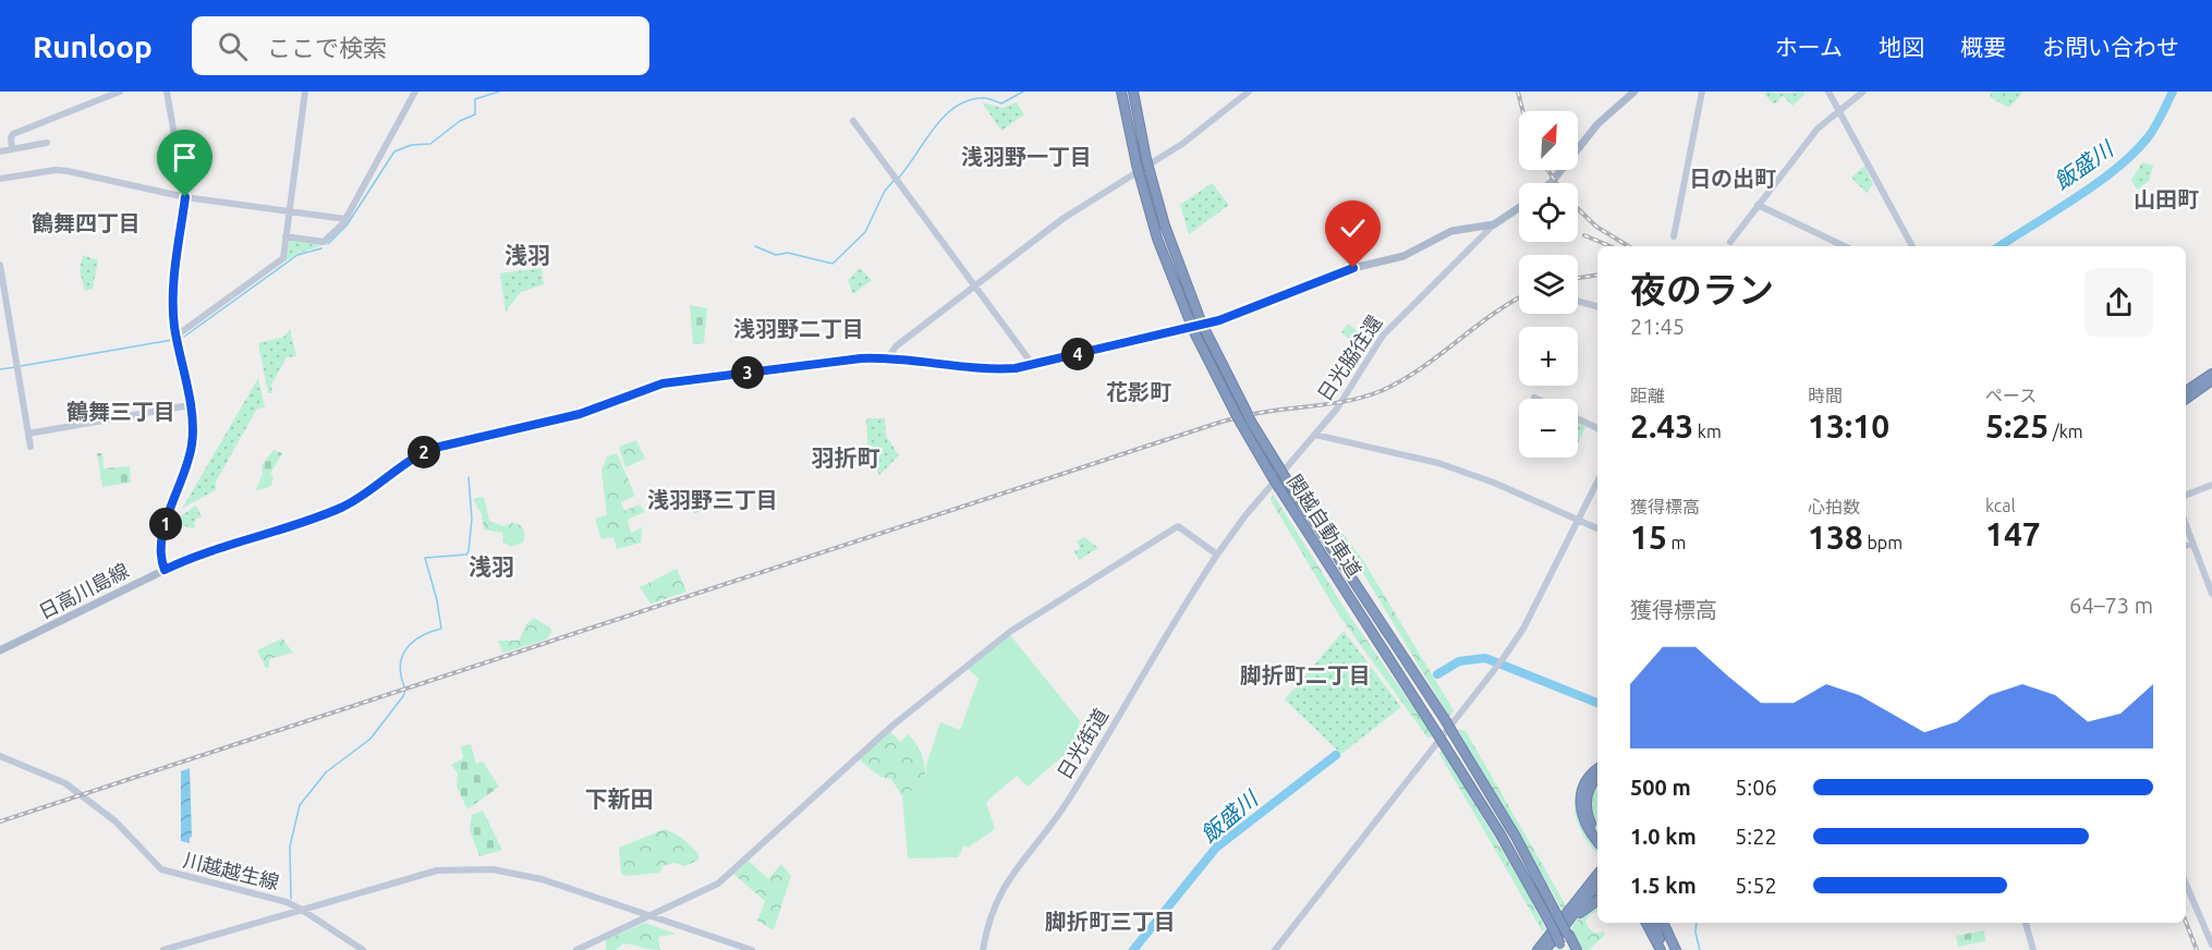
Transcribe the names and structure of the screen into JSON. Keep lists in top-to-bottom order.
{
  "streets": {
    "highway": ["関越自動車道"],
    "main road": ["日光脇往還", "日高川島線"],
    "street": ["日光街道", "川越越生線"]
  },
  "crossings": [
    ["日光脇往還", "日高川島線"],
    ["日光脇往還", "日光街道"]
  ],
  "districts": [
    "浅羽野一丁目",
    "日の出町",
    "山田町",
    "鶴舞四丁目",
    "浅羽",
    "浅羽野二丁目",
    "花影町",
    "鶴舞三丁目",
    "羽折町",
    "浅羽野三丁目",
    "浅羽",
    "脚折町二丁目",
    "下新田",
    "脚折町三丁目"
  ],
  "water": ["飯盛川"],
  "north": "top right",
  "page": {
    "header": "Runloop",
    "search": "ここで検索",
    "nav": [
      "ホーム",
      "地図",
      "概要",
      "お問い合わせ"
    ],
    "map_buttons": ["+", "−"],
    "heading": ["夜のラン", "21:45"],
    "pins": [
      "4",
      "3",
      "2",
      "1"
    ],
    "stats": [
      ["距離", "2.43 km"],
      ["時間", "13:10"],
      ["ペース", "5:25 /km"],
      ["獲得標高", "15 m"],
      ["心拍数", "138 bpm"],
      ["kcal", "147"]
    ],
    "chart": ["獲得標高", "64–73 m"],
    "list": [
      {
        "name": "500 m",
        "note": "5:06"
      },
      {
        "name": "1.0 km",
        "note": "5:22"
      },
      {
        "name": "1.5 km",
        "note": "5:52"
      }
    ]
  }
}
